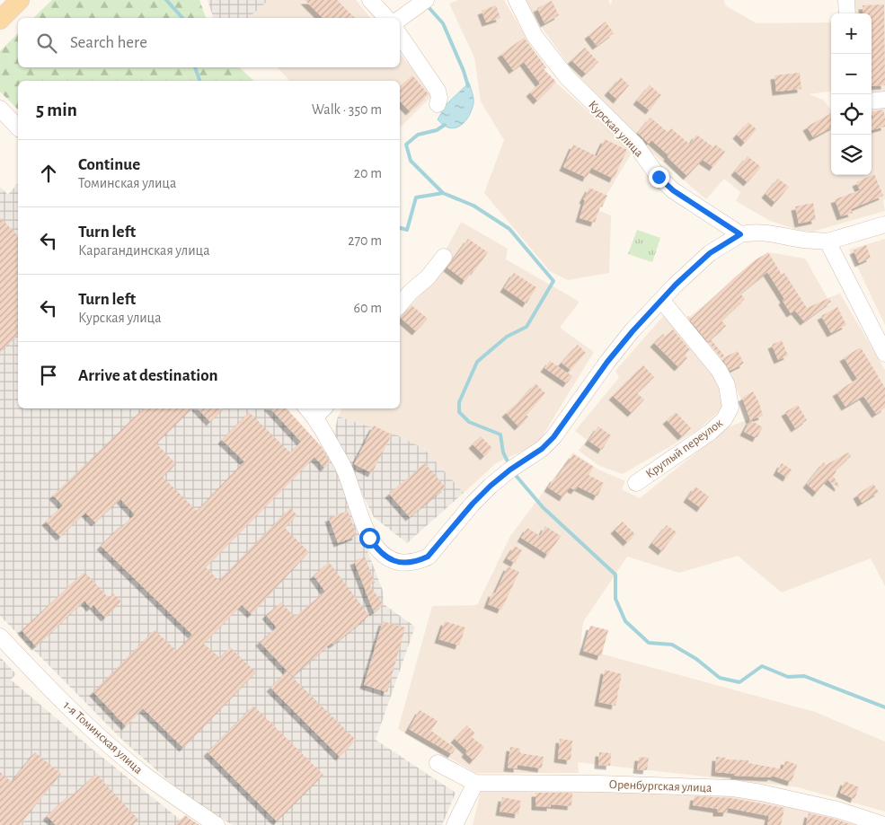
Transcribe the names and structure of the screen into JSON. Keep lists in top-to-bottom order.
{
  "streets": {
    "street": [
      "Курская улица",
      "Круглый переулок",
      "1-я Томинская улица",
      "Оренбургская улица"
    ]
  },
  "page": {
    "map_buttons": ["+", "−"],
    "search": "Search here",
    "heading": ["5 min", "Walk · 350 m"],
    "list": [
      ["Continue", "Томинская улица", "20 m"],
      ["Turn left", "Карагандинская улица", "270 m"],
      ["Turn left", "Курская улица", "60 m"],
      "Arrive at destination"
    ]
  }
}
